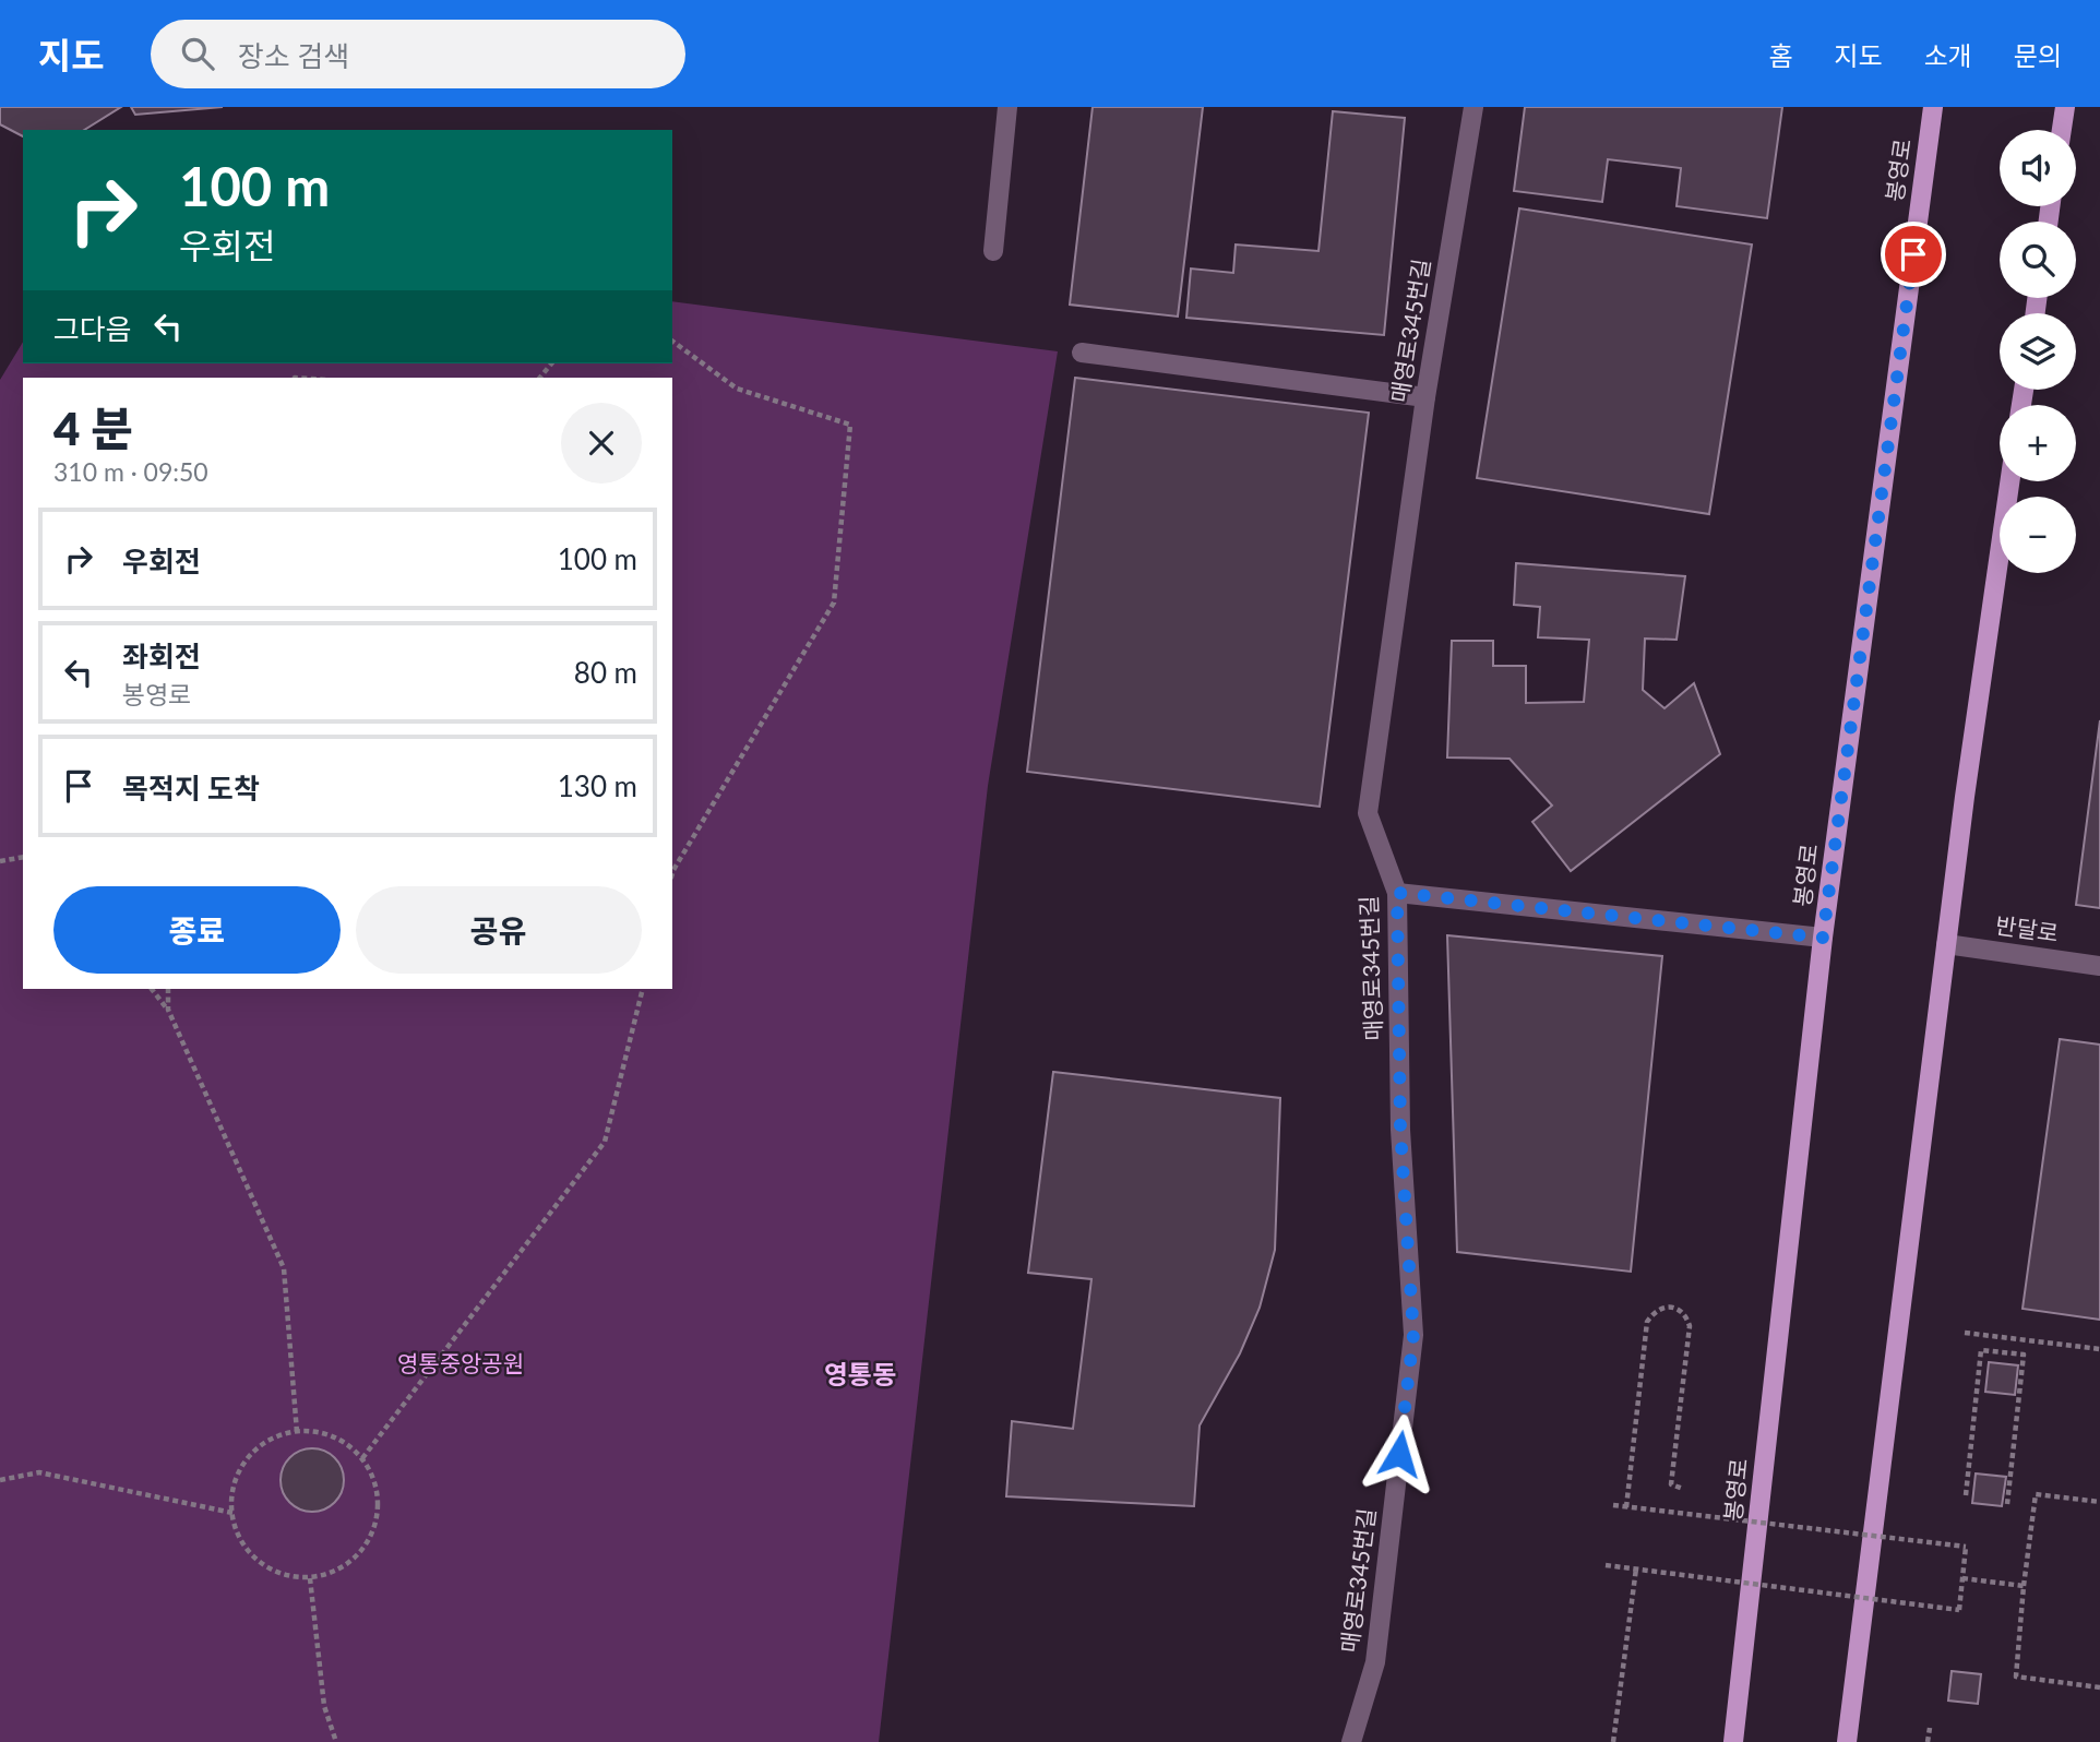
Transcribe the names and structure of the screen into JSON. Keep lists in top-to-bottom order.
{
  "streets": {
    "main road": ["봉영로"],
    "street": ["매영로345번길", "반달로"]
  },
  "districts": ["영통동"],
  "parks": ["영통중앙공원"],
  "page": {
    "header": "지도",
    "search": "장소 검색",
    "nav": [
      "홈",
      "지도",
      "소개",
      "문의"
    ],
    "map_buttons": ["+", "−"],
    "turn": ["100 m", "우회전"],
    "then": "그다음",
    "heading": ["4 분", "310 m · 09:50"],
    "list": [
      {
        "name": "우회전",
        "value": "100 m"
      },
      {
        "name": "좌회전",
        "note": "봉영로",
        "value": "80 m"
      },
      {
        "name": "목적지 도착",
        "value": "130 m"
      }
    ],
    "buttons": ["종료", "공유"]
  }
}
